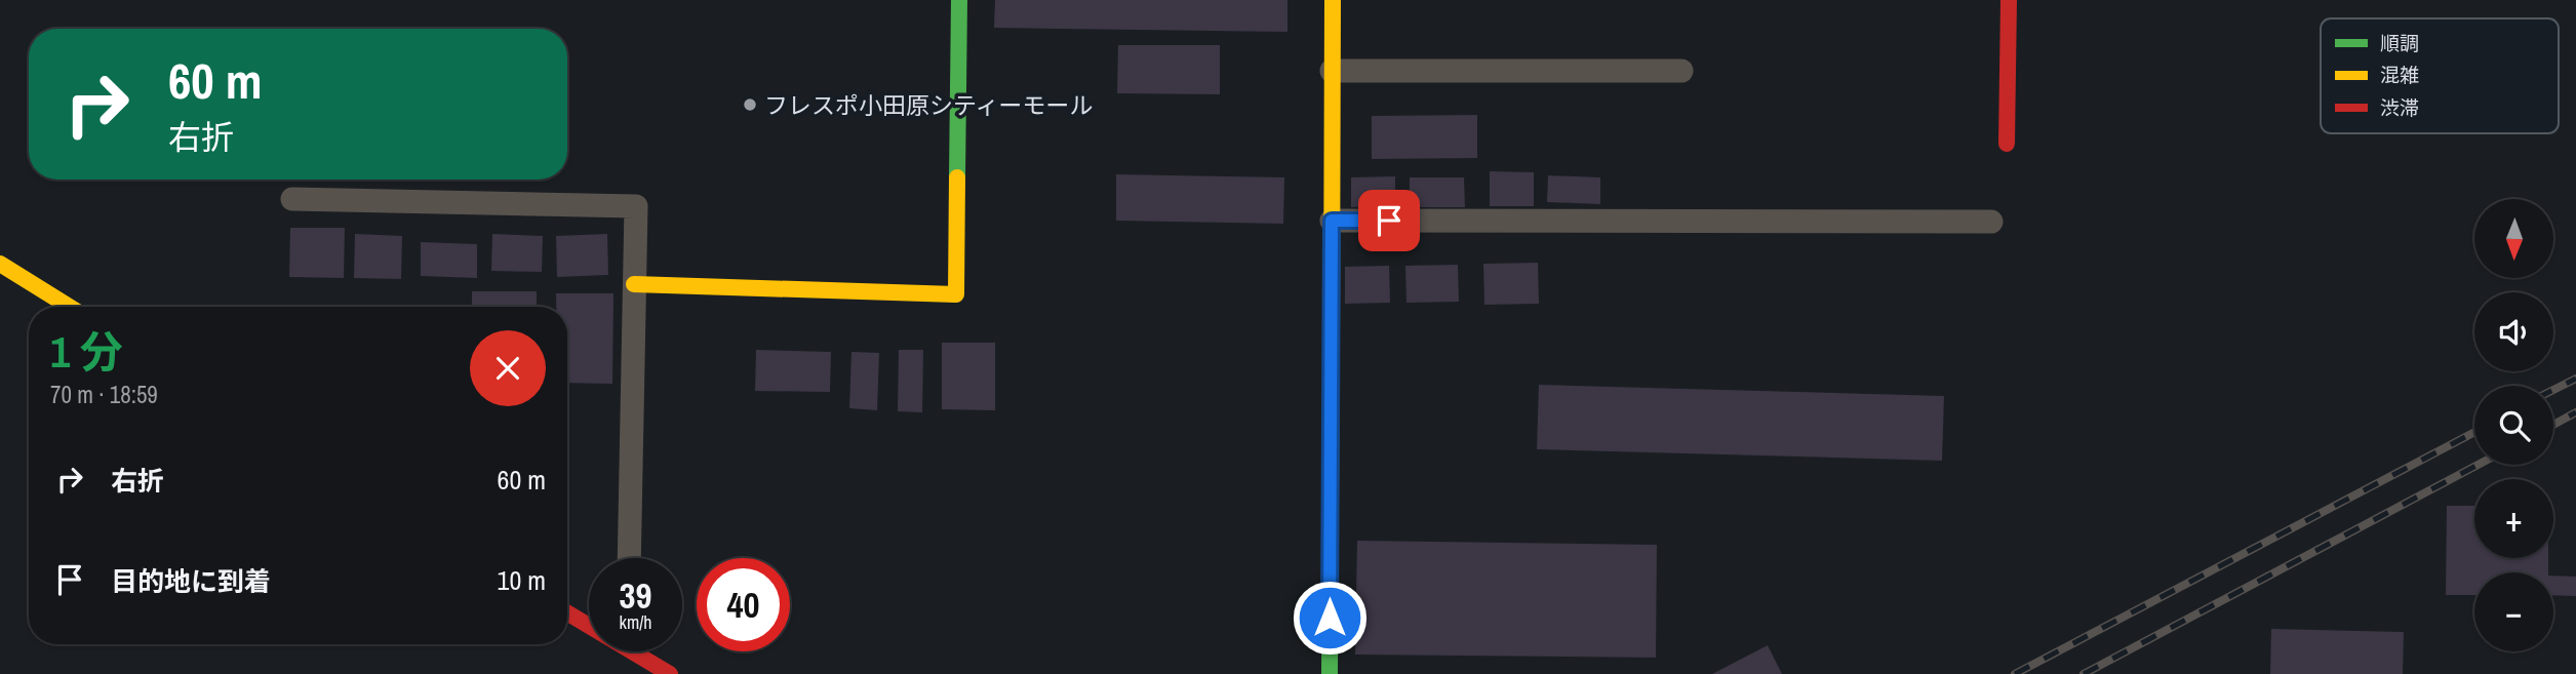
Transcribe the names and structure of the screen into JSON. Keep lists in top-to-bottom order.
{
  "places": ["フレスポ小田原シティーモール"],
  "legend": ["順調", "混雑", "渋滞"],
  "north": "bottom",
  "page": {
    "turn": ["60 m", "右折"],
    "map_buttons": ["+", "−"],
    "heading": ["1 分", "70 m · 18:59"],
    "list": [
      {
        "name": "右折",
        "value": "60 m"
      },
      {
        "name": "目的地に到着",
        "value": "10 m"
      }
    ],
    "speed": "39 km/h",
    "limit": "40"
  }
}
